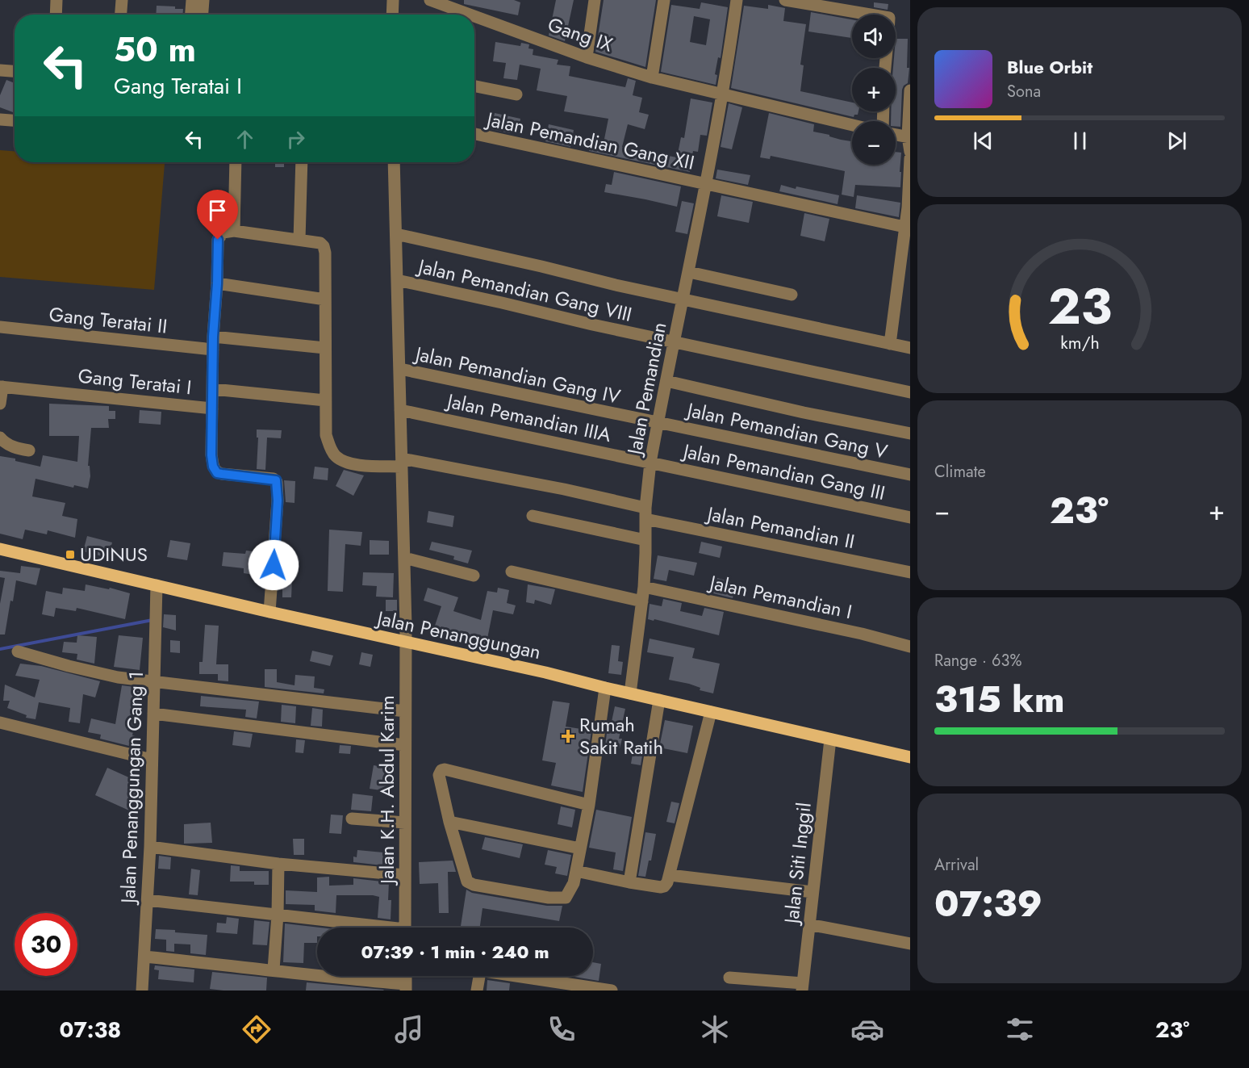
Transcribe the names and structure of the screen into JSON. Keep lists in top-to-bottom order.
{
  "streets": {
    "main road": ["Jalan Penanggungan"],
    "street": [
      "Gang IX",
      "Jalan Pemandian Gang XII",
      "Jalan Pemandian Gang VIII",
      "Gang Teratai II",
      "Jalan Pemandian Gang IV",
      "Gang Teratai I",
      "Jalan Pemandian",
      "Jalan Pemandian IIIA",
      "Jalan Pemandian Gang V",
      "Jalan Pemandian Gang III",
      "Jalan Pemandian II",
      "Jalan Pemandian I",
      "Jalan Penanggungan Gang 1",
      "Jalan K.H. Abdul Karim",
      "Jalan Siti Inggil"
    ]
  },
  "crossings": [
    ["Gang IX", "Jalan Pemandian"],
    ["Jalan Pemandian Gang XII", "Jalan Pemandian"],
    ["Jalan Pemandian Gang VIII", "Jalan Pemandian"],
    ["Jalan Pemandian Gang VIII", "Jalan K.H. Abdul Karim"],
    ["Gang Teratai II", "Jalan Pemandian II"],
    ["Jalan Pemandian Gang IV", "Jalan Pemandian"],
    ["Jalan Pemandian Gang IV", "Jalan Pemandian Gang V"],
    ["Jalan Pemandian Gang IV", "Jalan K.H. Abdul Karim"],
    ["Gang Teratai I", "Jalan Penanggungan"],
    ["Jalan Pemandian", "Jalan Pemandian IIIA"],
    ["Jalan Pemandian", "Jalan Pemandian Gang V"],
    ["Jalan Pemandian", "Jalan Pemandian Gang III"],
    ["Jalan Pemandian", "Jalan Pemandian II"],
    ["Jalan Pemandian", "Jalan Pemandian I"],
    ["Jalan Pemandian", "Jalan Penanggungan"],
    ["Jalan Pemandian IIIA", "Jalan Pemandian Gang III"],
    ["Jalan Pemandian IIIA", "Jalan K.H. Abdul Karim"],
    ["Jalan Pemandian II", "Jalan K.H. Abdul Karim"],
    ["Jalan Penanggungan", "Jalan Penanggungan Gang 1"],
    ["Jalan Penanggungan", "Jalan K.H. Abdul Karim"],
    ["Jalan Penanggungan", "Jalan Siti Inggil"]
  ],
  "places": {
    "transit": ["UDINUS"],
    "health": ["Rumah Sakit Ratih"]
  },
  "page": {
    "map_buttons": ["+", "−"],
    "turn": ["50 m", "Gang Teratai I"],
    "song": ["Blue Orbit", "Sona"],
    "tile": [
      "Climate",
      ["Range · 63%", "315 km"],
      ["Arrival", "07:39"]
    ],
    "heat": ["−", "23°", "+"],
    "limit": "30",
    "trip": "07:39 · 1 min · 240 m",
    "tabs": ["07:38", "23°"],
    "gauge": ["23", "km/h"]
  }
}
